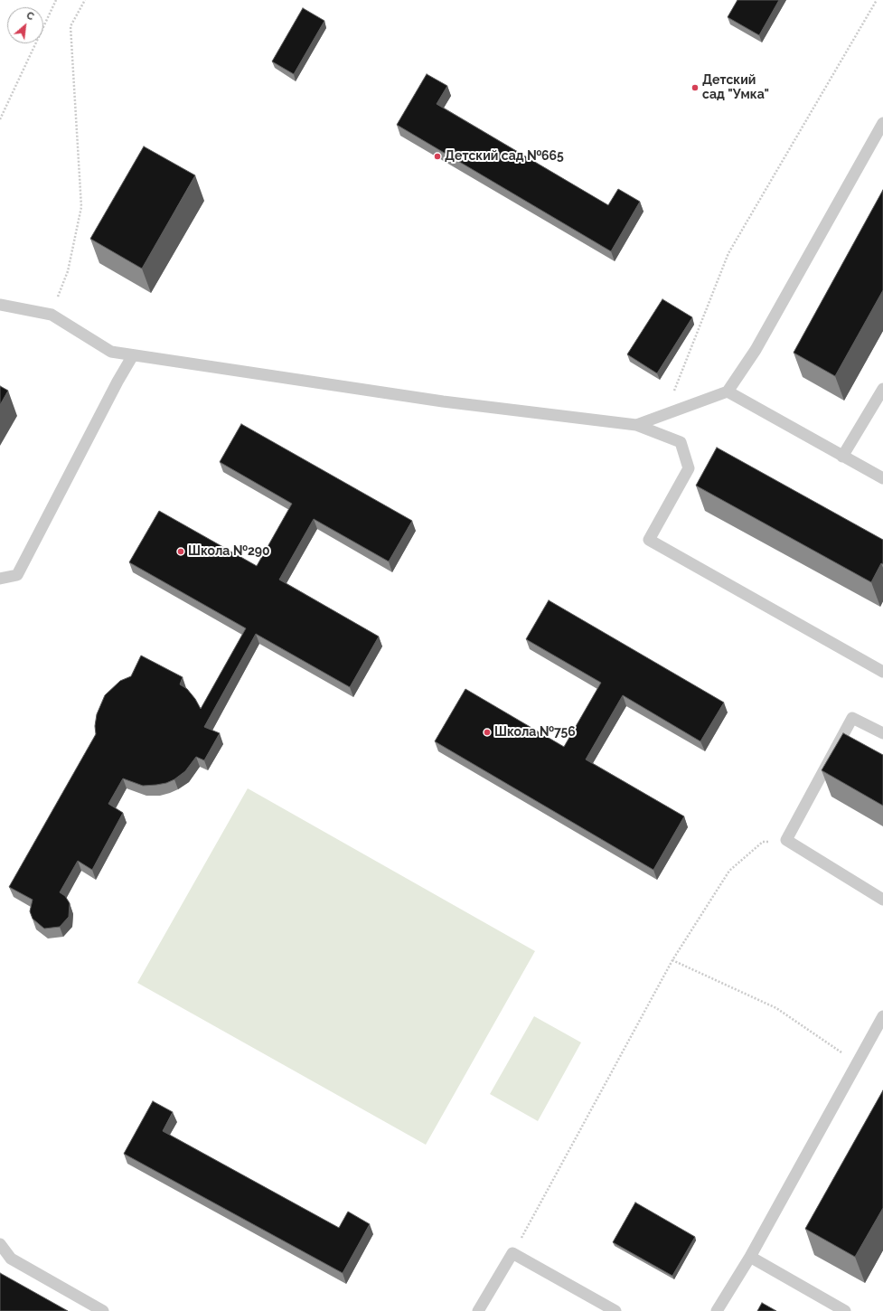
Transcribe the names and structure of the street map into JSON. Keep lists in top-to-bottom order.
{
  "places": [
    "Детский сад \"Умка\"",
    "Детский сад №665",
    "Школа №290",
    "Школа №756"
  ],
  "north": "top right"
}
